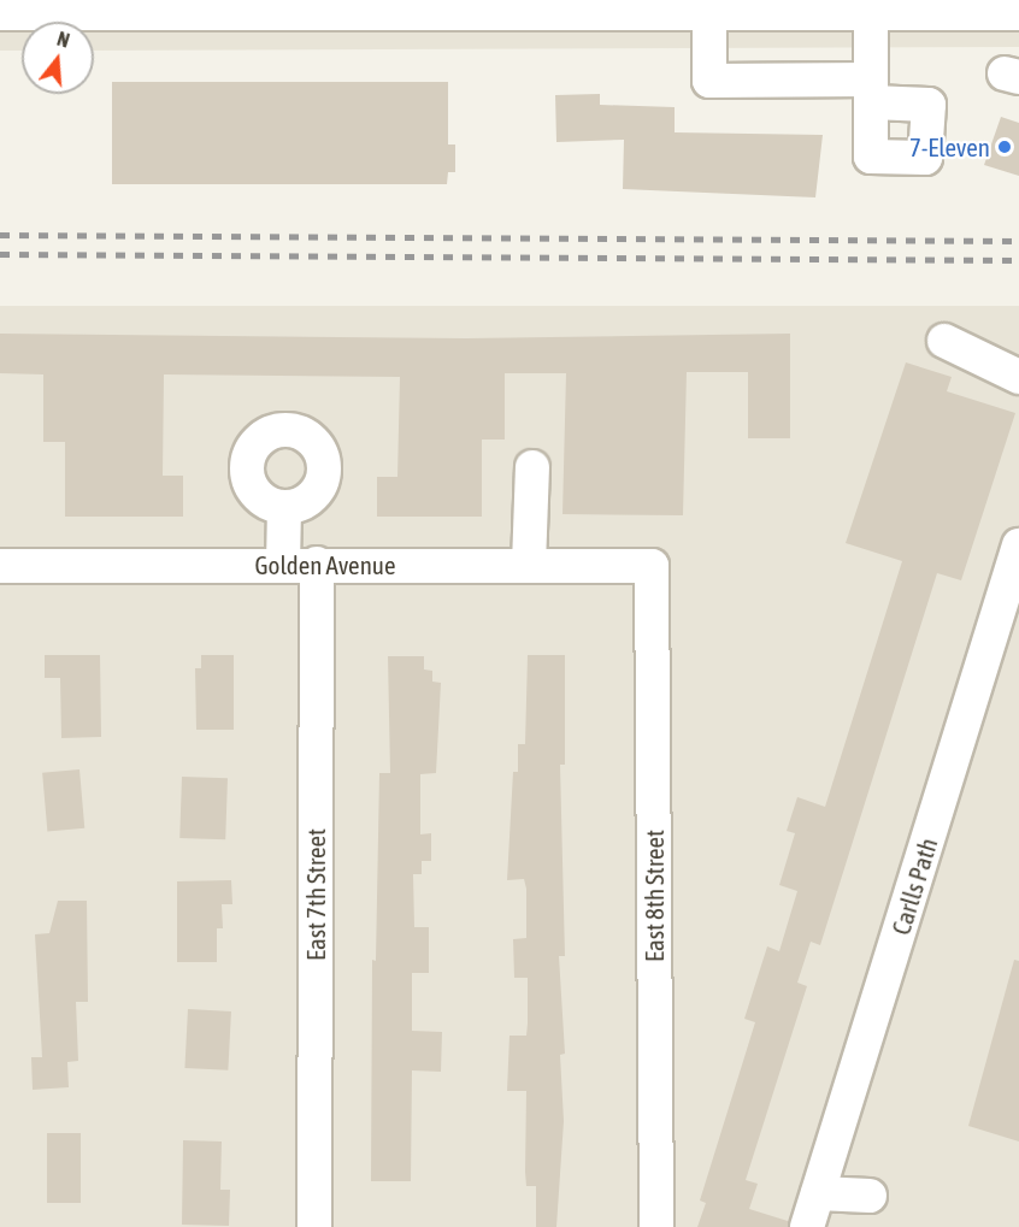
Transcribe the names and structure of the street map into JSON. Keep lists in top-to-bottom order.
{
  "streets": {
    "street": [
      "Golden Avenue",
      "Carlls Path",
      "East 7th Street",
      "East 8th Street"
    ]
  },
  "crossings": [
    ["Golden Avenue", "East 7th Street"],
    ["Golden Avenue", "East 8th Street"]
  ],
  "places": ["7-Eleven"],
  "north": "top"
}
